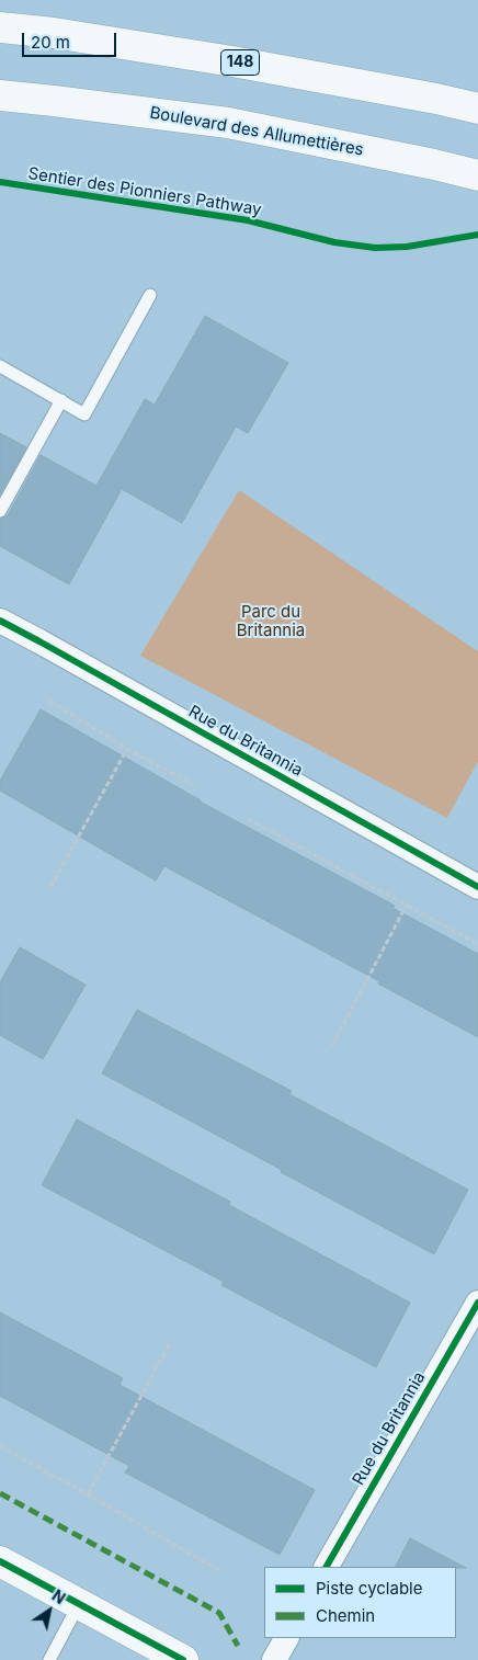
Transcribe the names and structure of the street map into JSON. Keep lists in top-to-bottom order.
{
  "streets": {
    "main road": ["148", "Boulevard des Allumettières"],
    "street": ["Rue du Britannia"],
    "cycle path": ["Sentier des Pionniers Pathway"]
  },
  "parks": ["Parc du Britannia"],
  "legend": ["Piste cyclable", "Chemin"],
  "scale_bar": "20 m",
  "north": "top right"
}
